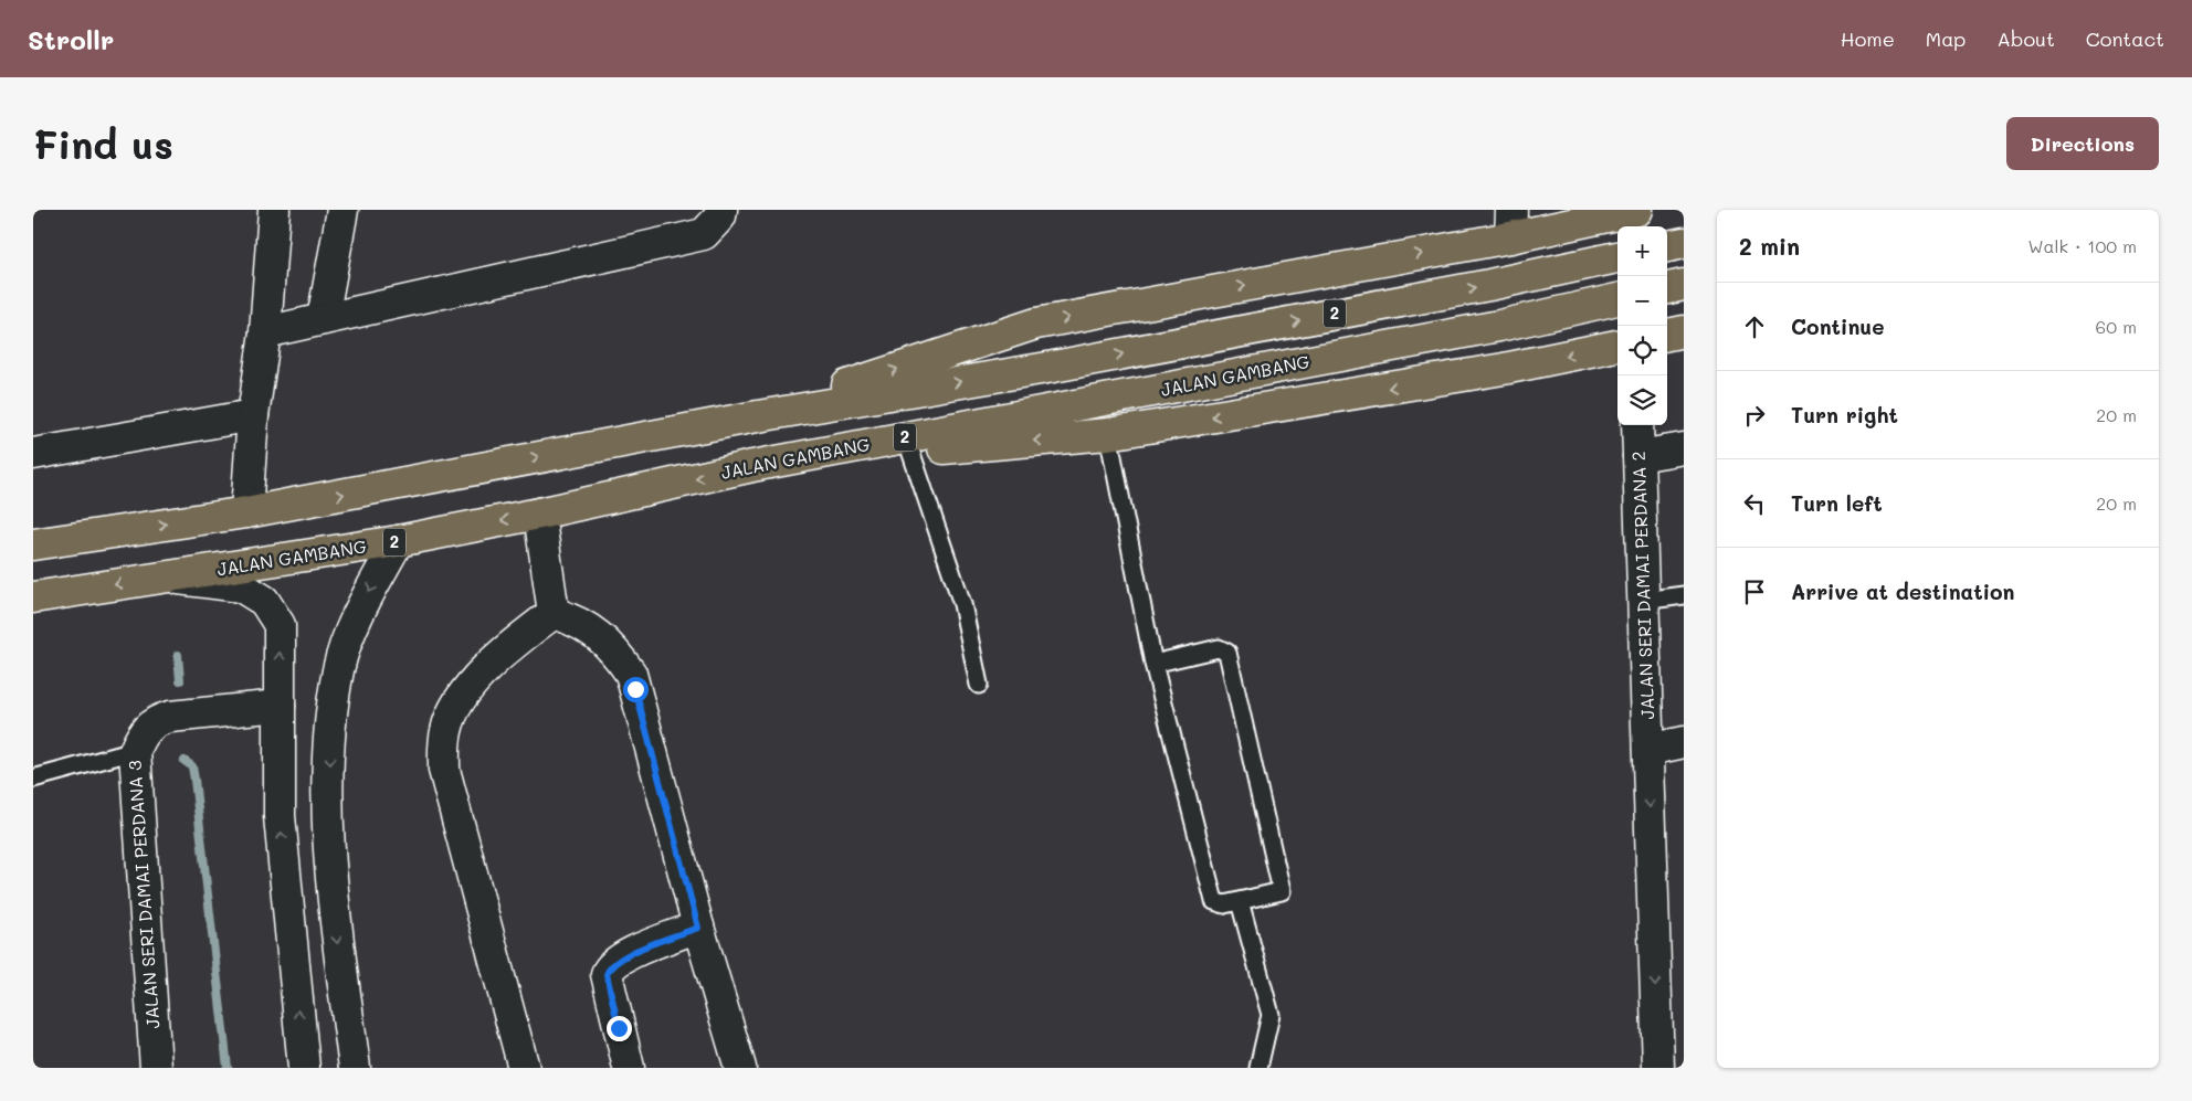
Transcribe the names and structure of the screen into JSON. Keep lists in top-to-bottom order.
{
  "streets": {
    "highway": ["2", "JALAN GAMBANG"],
    "street": ["JALAN SERI DAMAI PERDANA 2", "JALAN SERI DAMAI PERDANA 3"]
  },
  "one_way": ["JALAN SERI DAMAI PERDANA 2"],
  "page": {
    "header": "Strollr",
    "nav": [
      "Home",
      "Map",
      "About",
      "Contact"
    ],
    "buttons": "Directions",
    "title": "Find us",
    "heading": ["2 min", "Walk · 100 m"],
    "map_buttons": ["+", "−"],
    "list": [
      ["Continue", "60 m"],
      ["Turn right", "20 m"],
      ["Turn left", "20 m"],
      "Arrive at destination"
    ]
  }
}
